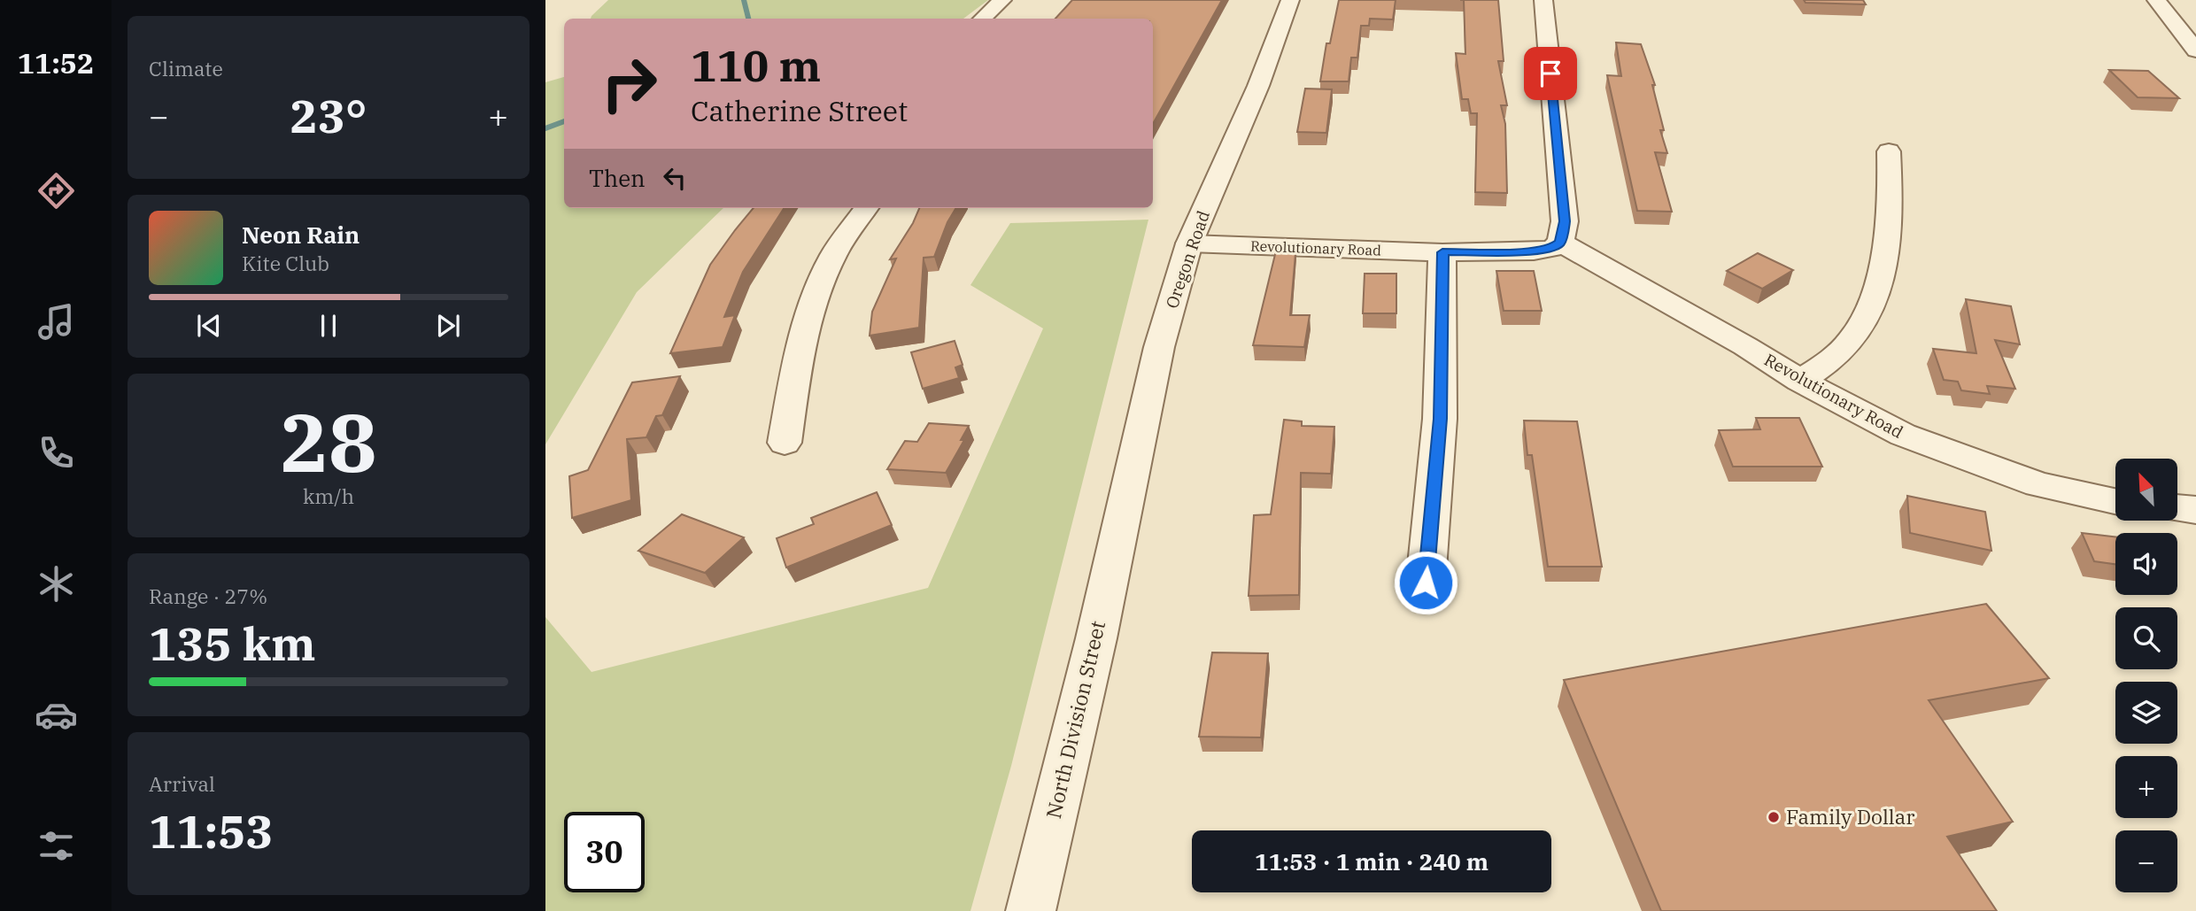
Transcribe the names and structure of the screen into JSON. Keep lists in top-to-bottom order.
{
  "streets": {
    "street": ["Revolutionary Road", "Oregon Road", "North Division Street"]
  },
  "crossings": [
    ["Revolutionary Road", "Oregon Road"],
    ["Oregon Road", "North Division Street"]
  ],
  "places": ["Family Dollar"],
  "north": "top left",
  "page": {
    "tabs": "11:52",
    "tile": [
      "Climate",
      ["28", "km/h"],
      ["Range · 27%", "135 km"],
      ["Arrival", "11:53"]
    ],
    "turn": ["110 m", "Catherine Street"],
    "heat": ["−", "23°", "+"],
    "then": "Then",
    "song": ["Neon Rain", "Kite Club"],
    "map_buttons": ["+", "−"],
    "limit": "30",
    "trip": "11:53 · 1 min · 240 m"
  }
}
